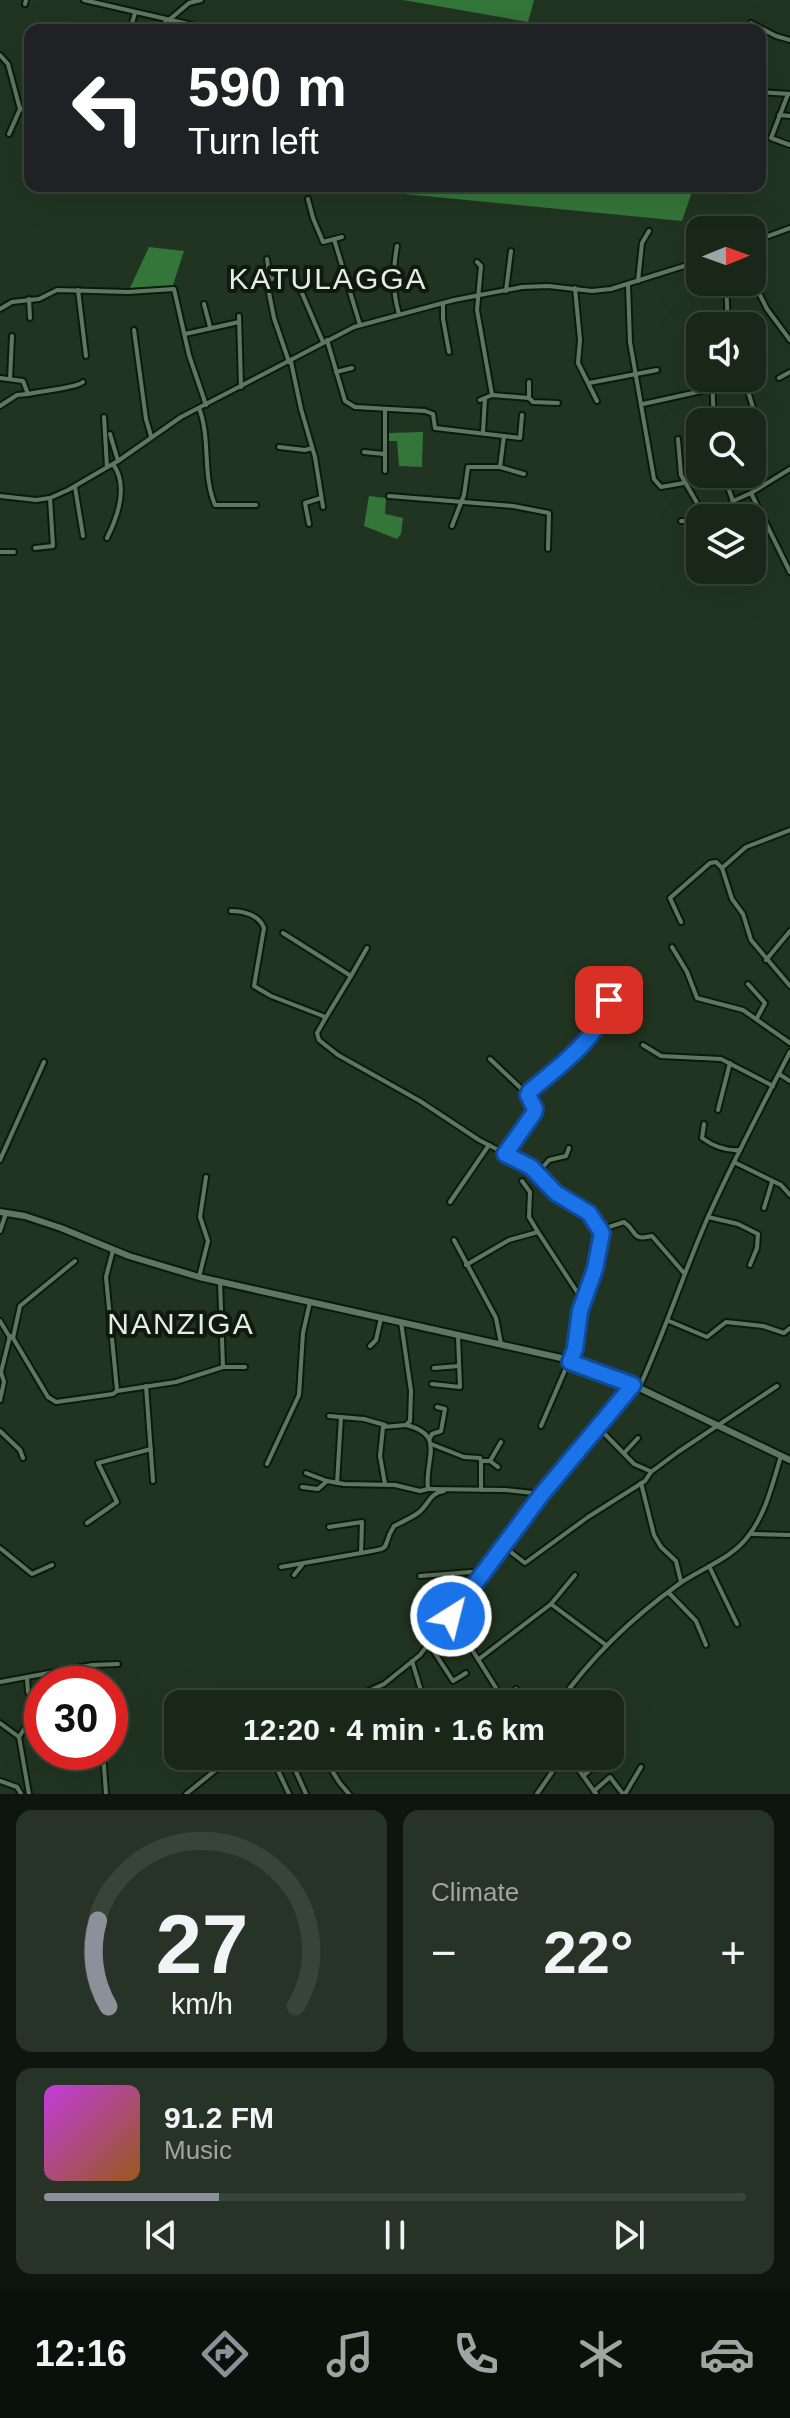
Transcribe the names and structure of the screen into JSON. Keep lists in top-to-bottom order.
{
  "districts": ["KATULAGGA", "NANZIGA"],
  "north": "right",
  "page": {
    "turn": ["590 m", "Turn left"],
    "limit": "30",
    "trip": "12:20 · 4 min · 1.6 km",
    "tile": "Climate",
    "heat": ["−", "22°", "+"],
    "song": ["91.2 FM", "Music"],
    "tabs": "12:16",
    "gauge": ["27", "km/h"]
  }
}
